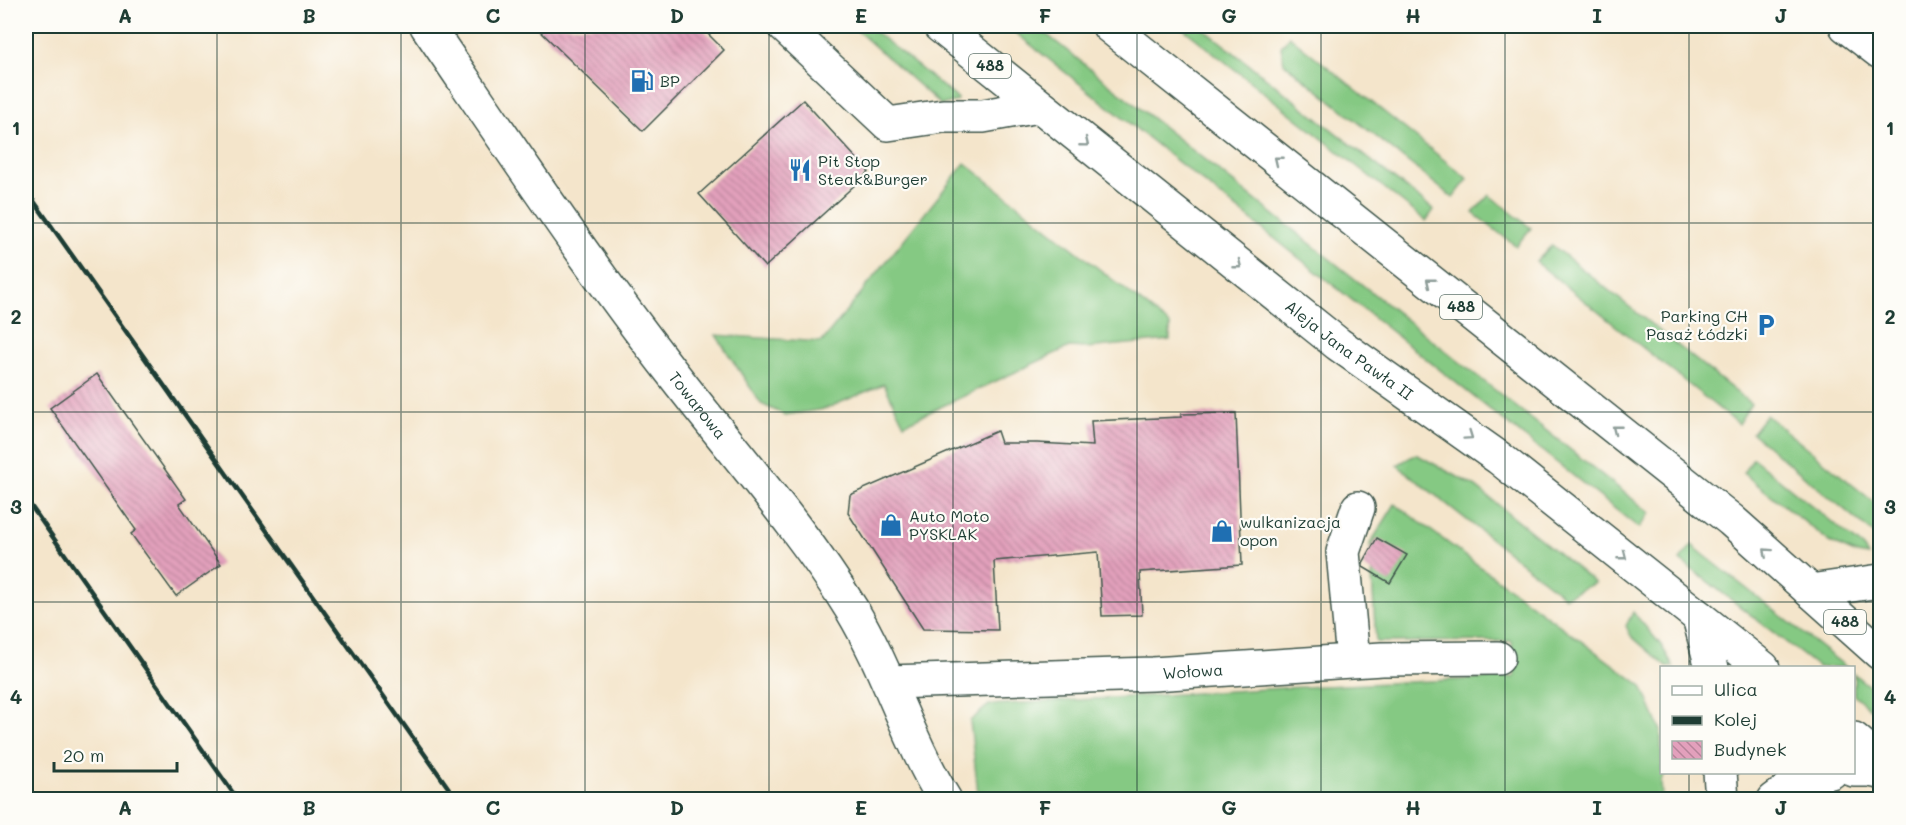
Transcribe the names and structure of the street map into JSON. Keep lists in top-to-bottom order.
{
  "streets": {
    "main road": [
      "488",
      "Aleja Jana Pawła II",
      "Towarowa",
      "Wołowa"
    ]
  },
  "crossings": [
    ["Towarowa", "Wołowa"]
  ],
  "places": {
    "fuel station": ["BP"],
    "restaurant": ["Pit Stop Steak&Burger"],
    "parking": ["Parking CH Pasaż Łódzki"],
    "shop": ["Auto Moto PYSKLAK", "wulkanizacja opon"]
  },
  "legend": ["Ulica", "Kolej", "Budynek"],
  "scale_bar": "20 m",
  "grid": {
    "columns": [
      "A",
      "B",
      "C",
      "D",
      "E",
      "F",
      "G",
      "H",
      "I",
      "J"
    ],
    "rows": [
      "1",
      "2",
      "3",
      "4"
    ]
  }
}
